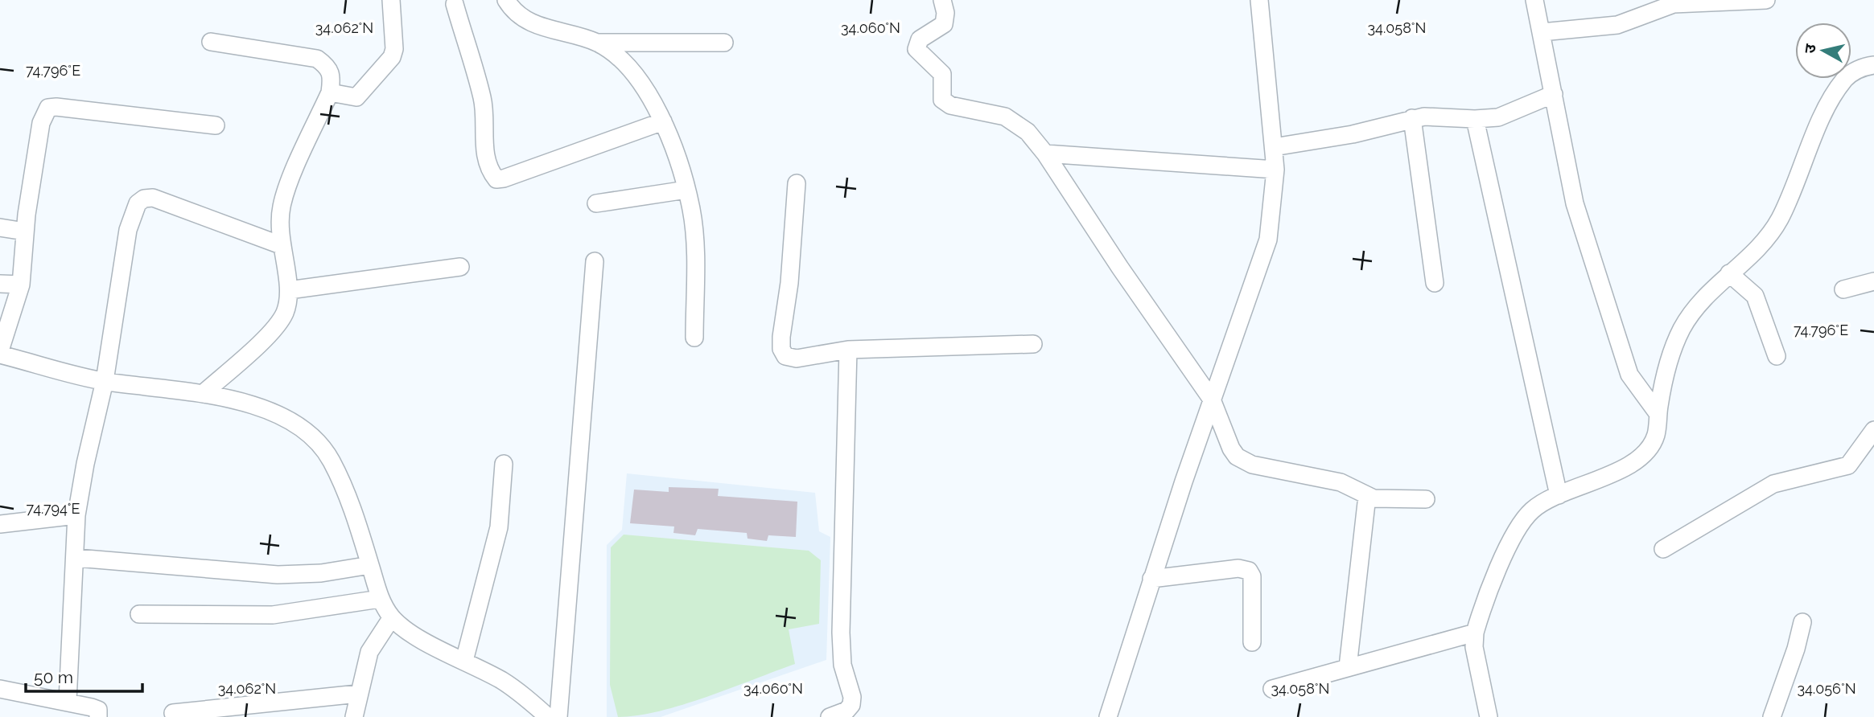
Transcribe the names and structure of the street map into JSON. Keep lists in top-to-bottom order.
{
  "scale_bar": "50 m",
  "north": "left",
  "coordinates": [
    "34.062°N",
    "34.060°N",
    "34.058°N",
    "74.796°E",
    "74.794°E",
    "34.056°N"
  ]
}
